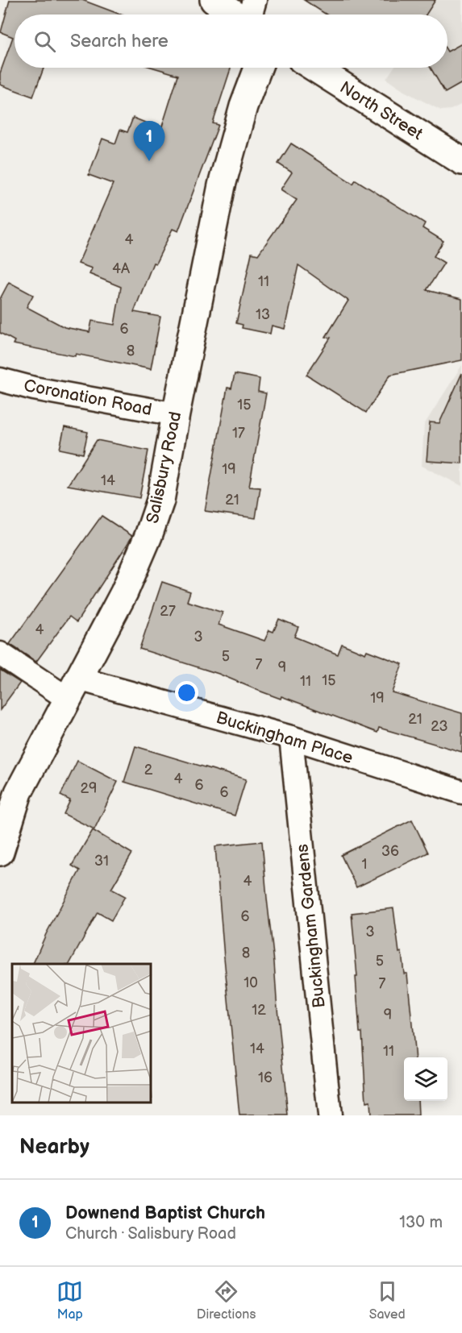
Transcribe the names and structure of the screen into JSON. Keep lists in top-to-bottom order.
{
  "streets": {
    "street": [
      "North Street",
      "Coronation Road",
      "Salisbury Road",
      "Buckingham Place",
      "Buckingham Gardens"
    ]
  },
  "crossings": [
    ["Coronation Road", "Salisbury Road"],
    ["Salisbury Road", "Buckingham Place"],
    ["Buckingham Place", "Buckingham Gardens"]
  ],
  "house_numbers": [
    "4",
    "4A",
    "11",
    "13",
    "6",
    "8",
    "15",
    "17",
    "19",
    "14",
    "21",
    "27",
    "4",
    "3",
    "5",
    "7",
    "9",
    "15",
    "11",
    "19",
    "21",
    "23",
    "2",
    "4",
    "6",
    "29",
    "6",
    "36",
    "31",
    "1",
    "4",
    "6",
    "3",
    "8",
    "5",
    "10",
    "7",
    "12",
    "9",
    "14",
    "11",
    "16"
  ],
  "page": {
    "search": "Search here",
    "pins": "1",
    "heading": "Nearby",
    "list": [
      {
        "mark": "1",
        "name": "Downend Baptist Church",
        "note": "Church · Salisbury Road",
        "value": "130 m"
      }
    ],
    "nav": ["Map", "Directions", "Saved"]
  }
}
